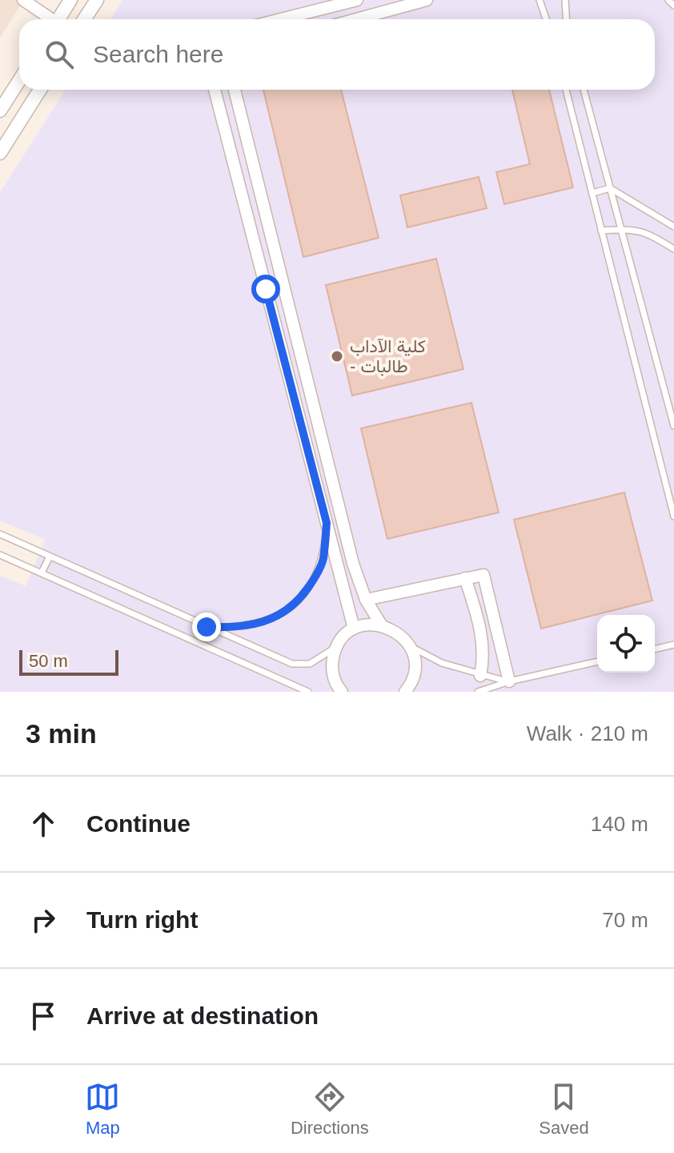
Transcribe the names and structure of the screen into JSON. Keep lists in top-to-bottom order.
{
  "places": ["كلية الآداب - طالبات"],
  "scale_bar": "50 m",
  "page": {
    "search": "Search here",
    "scale": "50 m",
    "heading": ["3 min", "Walk · 210 m"],
    "list": [
      ["Continue", "140 m"],
      ["Turn right", "70 m"],
      "Arrive at destination"
    ],
    "nav": ["Map", "Directions", "Saved"]
  }
}
